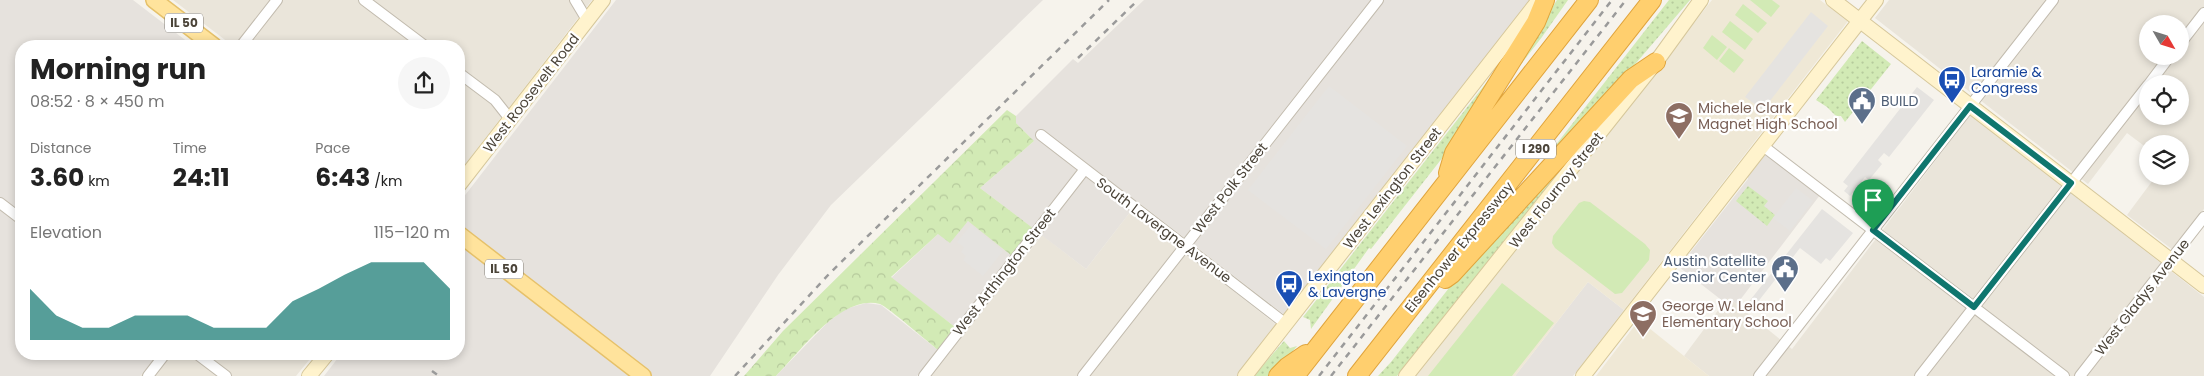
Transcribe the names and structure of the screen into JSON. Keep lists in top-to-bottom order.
{
  "streets": {
    "highway": ["I 290", "Eisenhower Expressway"],
    "main road": ["IL 50"],
    "street": [
      "West Roosevelt Road",
      "West Polk Street",
      "West Lexington Street",
      "West Flournoy Street",
      "South Lavergne Avenue",
      "West Arthington Street",
      "West Gladys Avenue"
    ]
  },
  "crossings": [
    ["West Polk Street", "South Lavergne Avenue"],
    ["West Lexington Street", "South Lavergne Avenue"],
    ["South Lavergne Avenue", "West Arthington Street"]
  ],
  "places": {
    "bus stop": ["Laramie & Congress", "Lexington & Lavergne"],
    "public building": ["BUILD", "Austin Satellite Senior Center"],
    "school or university": ["Michele Clark Magnet High School", "George W. Leland Elementary School"]
  },
  "north": "bottom right",
  "page": {
    "heading": ["Morning run", "08:52 · 8 × 450 m"],
    "stats": [
      ["Distance", "3.60 km"],
      ["Time", "24:11"],
      ["Pace", "6:43 /km"]
    ],
    "chart": ["Elevation", "115–120 m"]
  }
}
